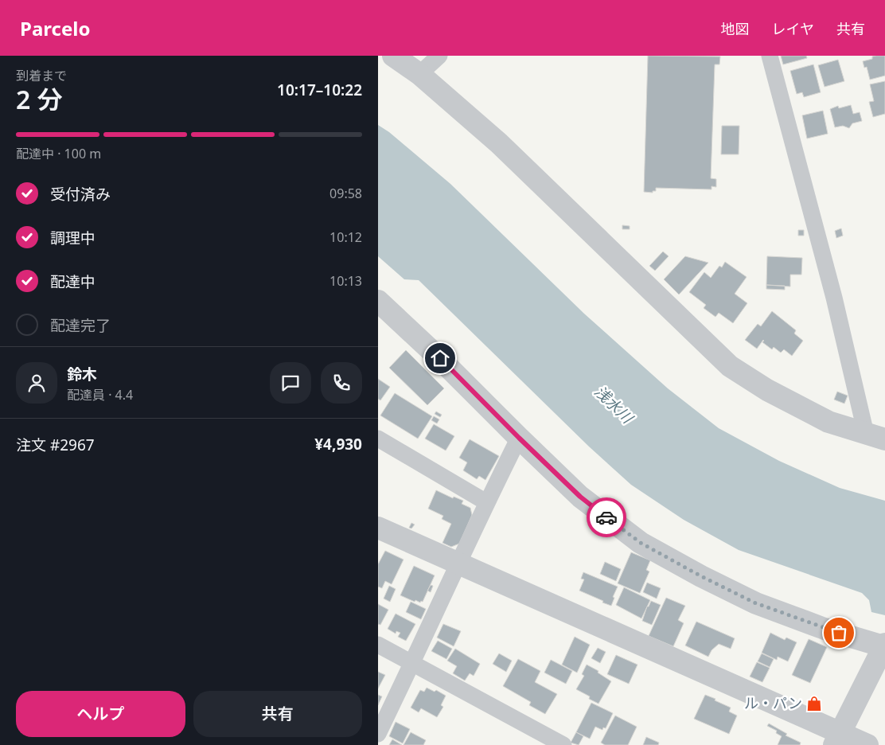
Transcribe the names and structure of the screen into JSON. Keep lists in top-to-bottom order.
{
  "water": ["浅水川"],
  "places": {
    "shop": ["ル・パン"]
  },
  "page": {
    "header": "Parcelo",
    "nav": ["地図", "レイヤ", "共有"],
    "heading": ["2 分", "到着まで", "10:17–10:22"],
    "panel": [
      "鈴木",
      "配達員 · 4.4",
      "注文 #2967",
      "¥4,930"
    ],
    "bar": "配達中 · 100 m",
    "list": [
      ["受付済み", "09:58"],
      ["調理中", "10:12"],
      ["配達中", "10:13"],
      "配達完了"
    ],
    "buttons": ["ヘルプ", "共有"]
  }
}
